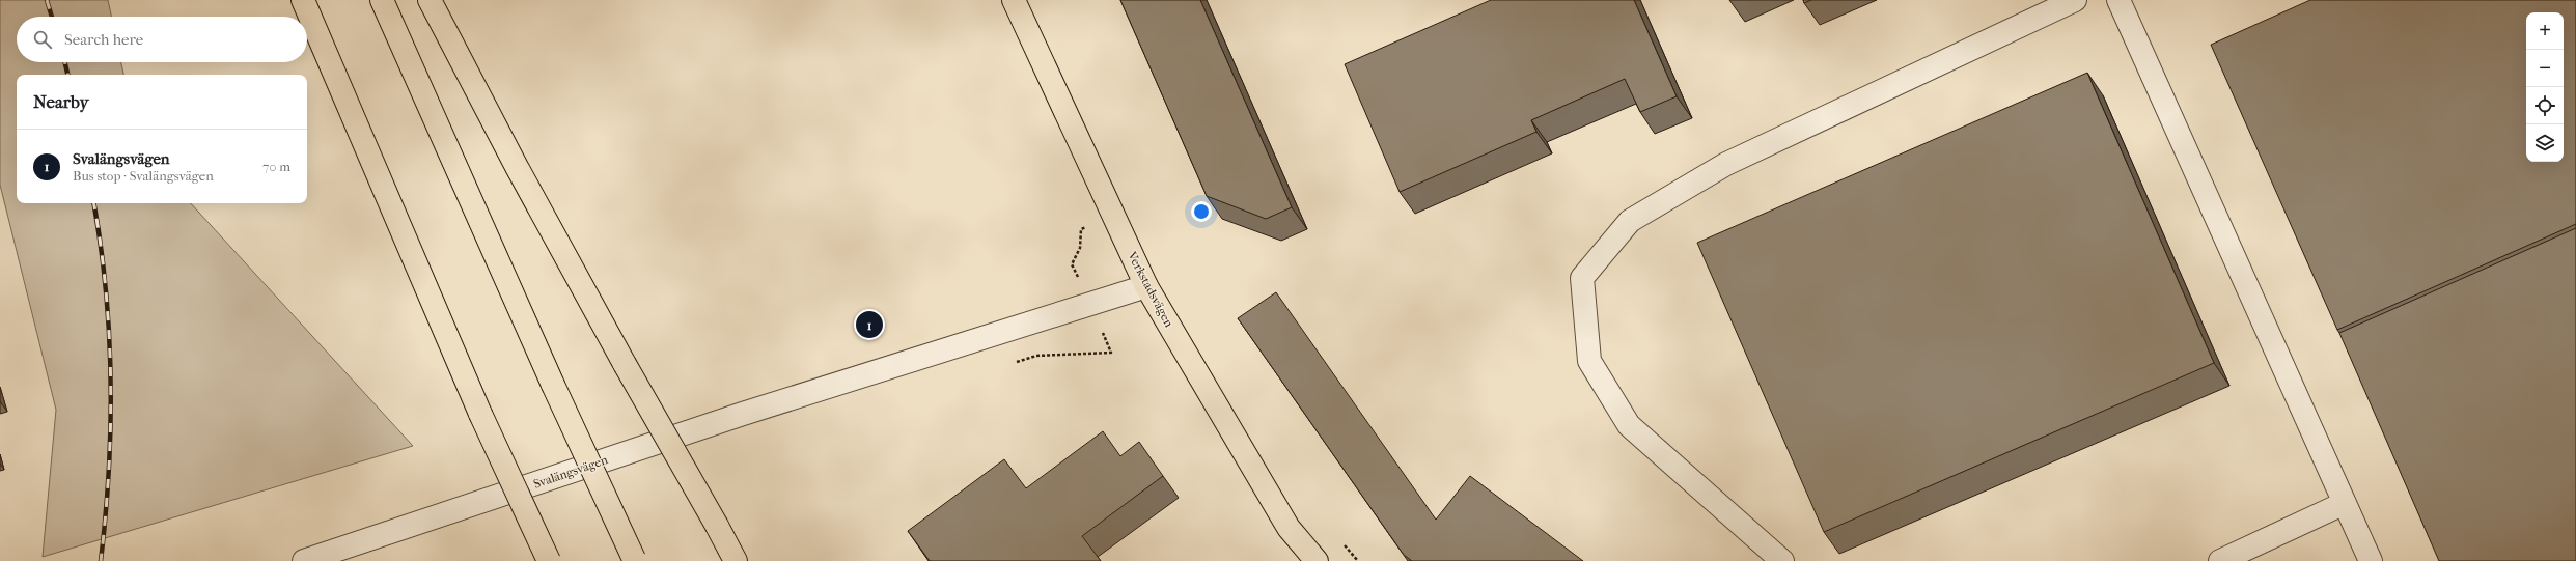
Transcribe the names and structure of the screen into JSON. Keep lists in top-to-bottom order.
{
  "streets": {
    "main road": ["Verkstadsvägen"],
    "street": ["Svalängsvägen"]
  },
  "crossings": [
    ["Verkstadsvägen", "Svalängsvägen"]
  ],
  "page": {
    "map_buttons": ["+", "−"],
    "search": "Search here",
    "heading": "Nearby",
    "list": [
      {
        "mark": "1",
        "name": "Svalängsvägen",
        "note": "Bus stop · Svalängsvägen",
        "value": "70 m"
      }
    ],
    "pins": "1"
  }
}
